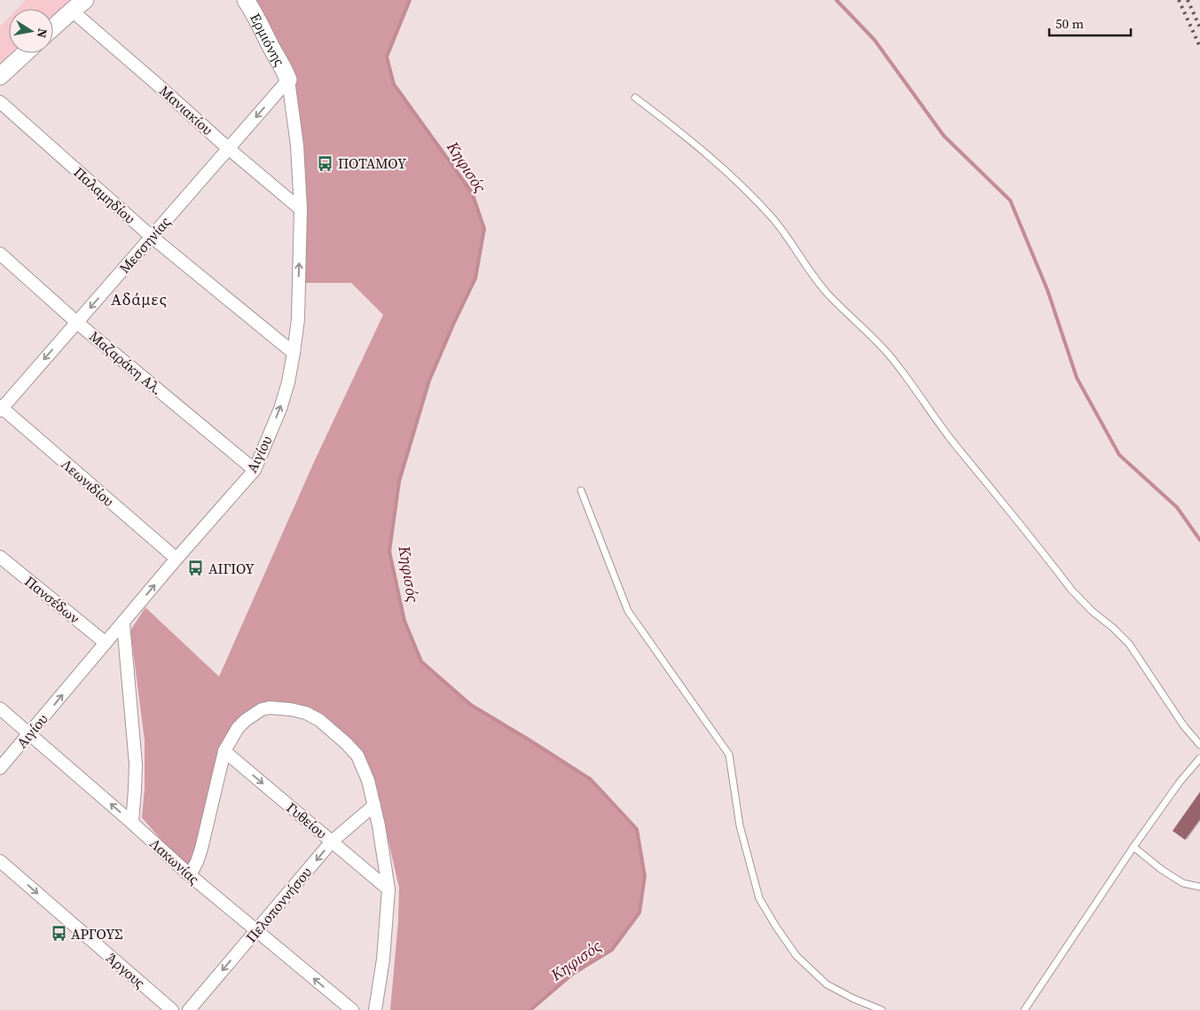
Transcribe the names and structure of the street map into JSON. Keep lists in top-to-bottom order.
{
  "streets": {
    "street": [
      "Ερμιόνης",
      "Μανιακίου",
      "Παλαμηδίου",
      "Μεσσηνίας",
      "Μαζαράκη Αλ.",
      "Αιγίου",
      "Λεωνιδίου",
      "Πανσέδων",
      "Γυθείου",
      "Λακωνίας",
      "Πελοποννήσου",
      "Άργους"
    ]
  },
  "crossings": [
    ["Ερμιόνης", "Μεσσηνίας"],
    ["Ερμιόνης", "Αιγίου"],
    ["Μανιακίου", "Μεσσηνίας"],
    ["Μανιακίου", "Αιγίου"],
    ["Παλαμηδίου", "Μεσσηνίας"],
    ["Παλαμηδίου", "Αιγίου"],
    ["Μεσσηνίας", "Μαζαράκη Αλ."],
    ["Μεσσηνίας", "Αιγίου"],
    ["Μεσσηνίας", "Λεωνιδίου"],
    ["Μαζαράκη Αλ.", "Αιγίου"],
    ["Αιγίου", "Λεωνιδίου"],
    ["Αιγίου", "Πανσέδων"],
    ["Αιγίου", "Λακωνίας"],
    ["Γυθείου", "Πελοποννήσου"],
    ["Λακωνίας", "Πελοποννήσου"]
  ],
  "one_way": [
    "Μεσσηνίας",
    "Αιγίου",
    "Γυθείου",
    "Λακωνίας",
    "Πελοποννήσου",
    "Άργους"
  ],
  "districts": ["Αδάμες"],
  "water": ["Κηφισός"],
  "places": {
    "bus stop": ["ΠΟΤΑΜΟΥ", "ΑΙΓΙΟΥ", "ΑΡΓΟΥΣ"]
  },
  "scale_bar": "50 m",
  "north": "right"
}
